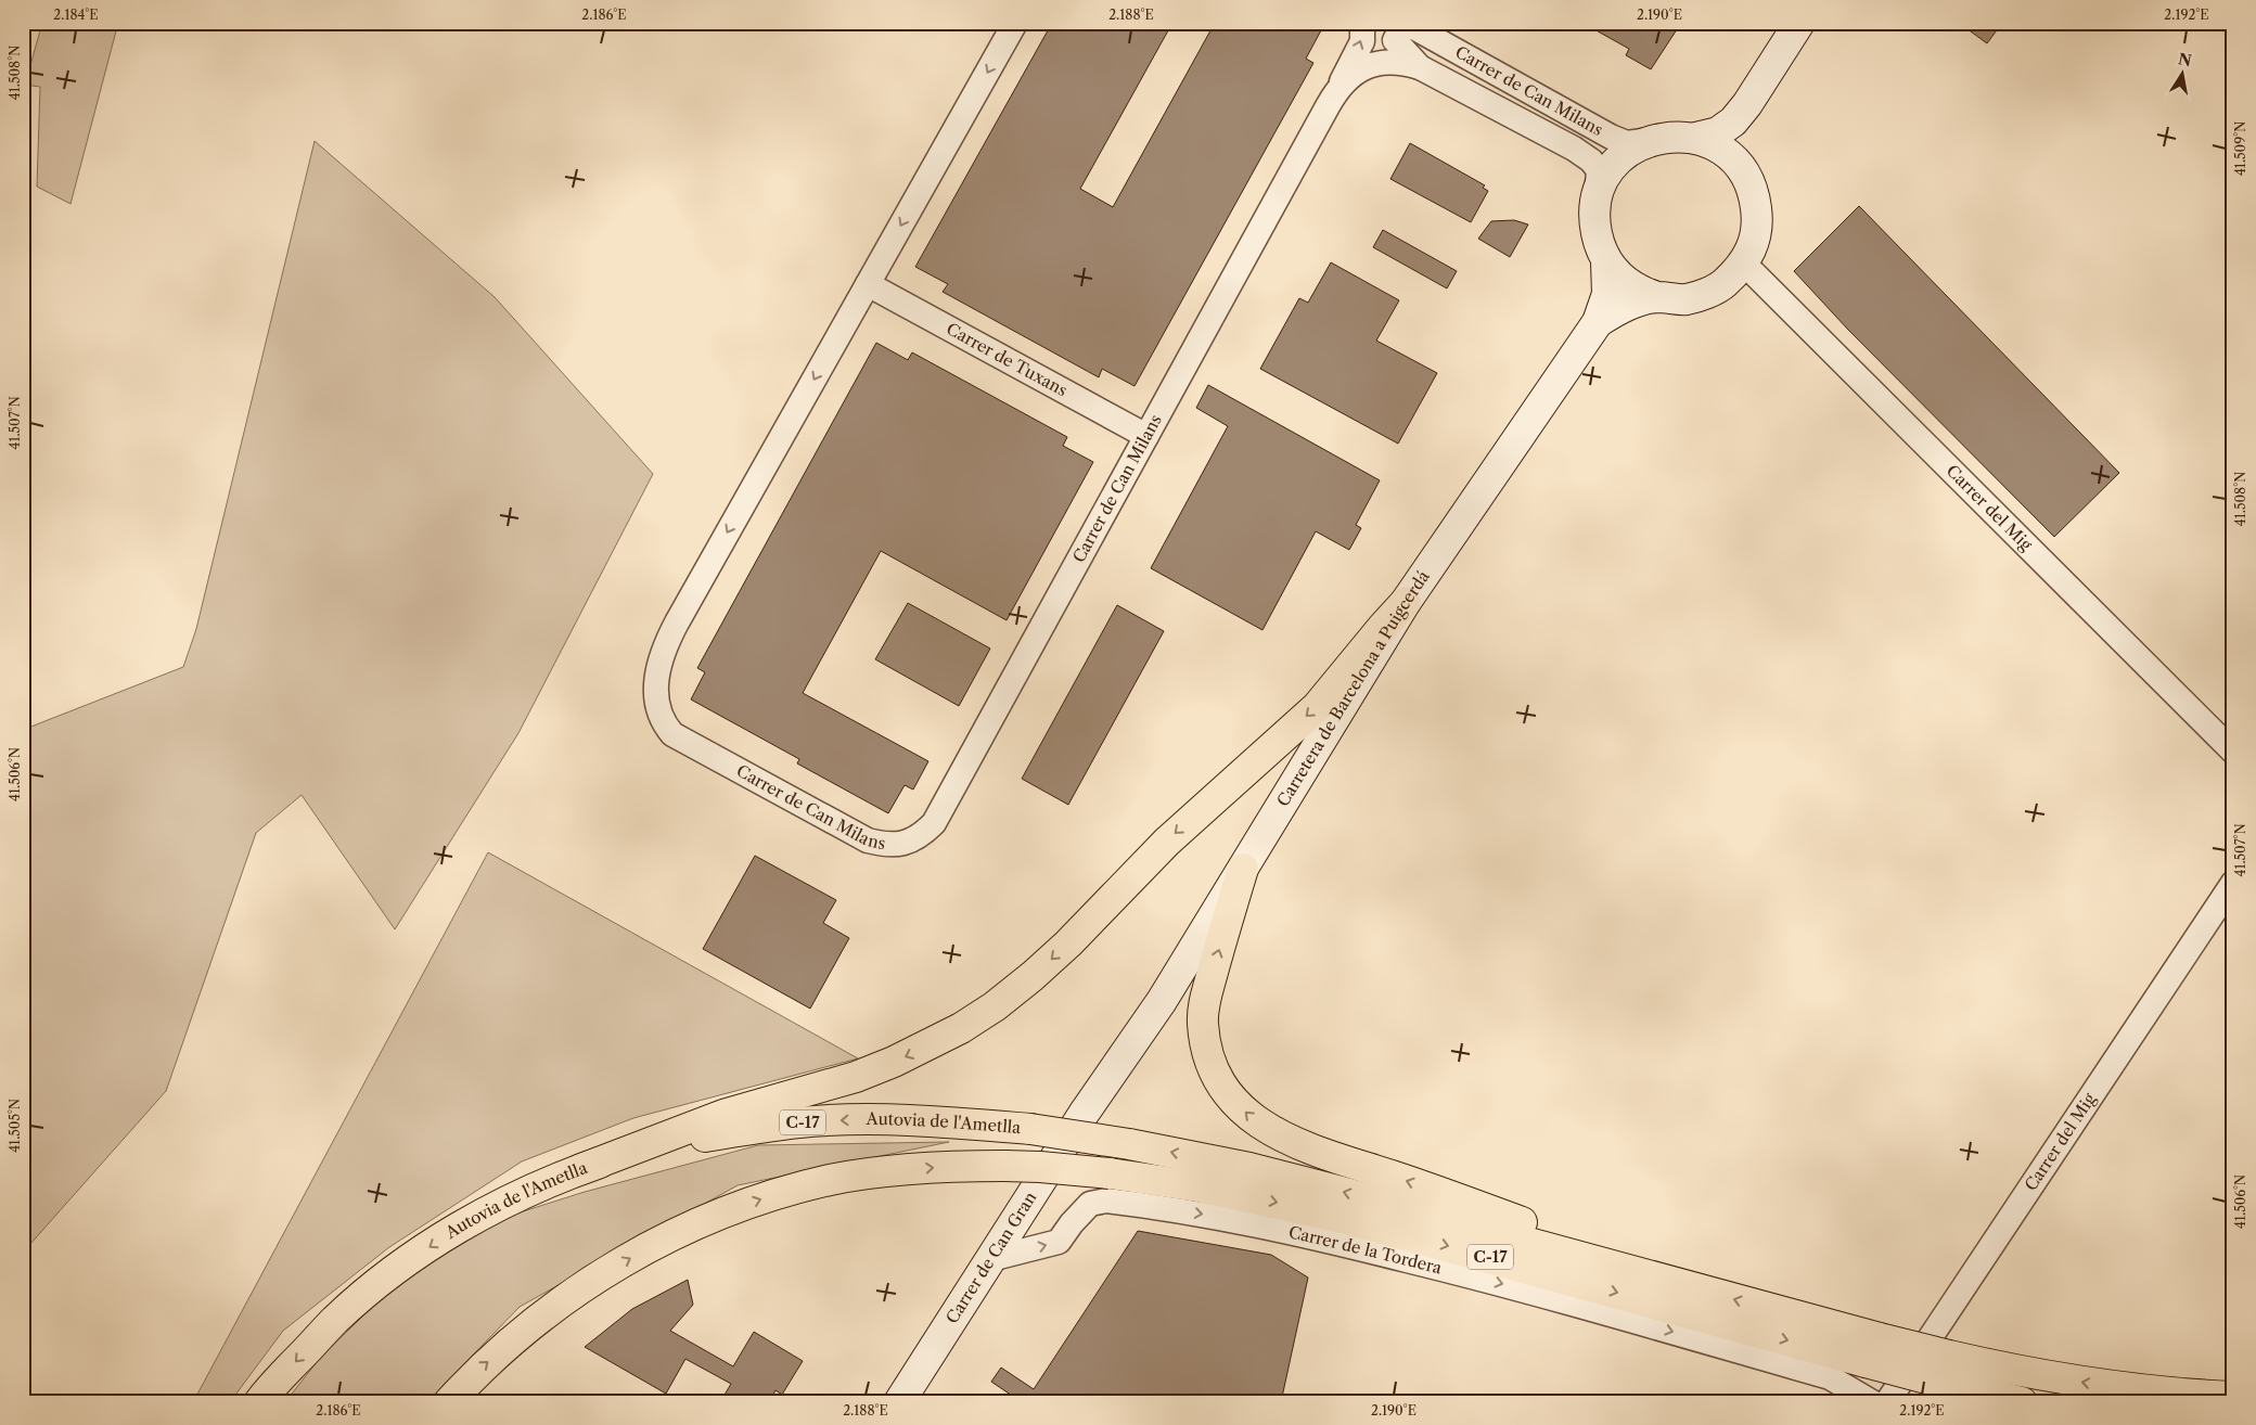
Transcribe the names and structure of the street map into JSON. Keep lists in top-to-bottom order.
{
  "streets": {
    "highway": ["C-17", "Autovia de l'Ametlla"],
    "main road": ["Carretera de Barcelona a Puigcerdá", "Carrer de Can Gran"],
    "street": [
      "Carrer de Can Milans",
      "Carrer de Tuxans",
      "Carrer del Mig",
      "Carrer de la Tordera"
    ]
  },
  "crossings": [
    ["Carrer de Can Milans", "Carrer de Tuxans"],
    ["Carrer de Can Milans", "Carrer del Mig"],
    ["Carrer de Can Milans", "Carretera de Barcelona a Puigcerdá"],
    ["Carrer del Mig", "Carretera de Barcelona a Puigcerdá"],
    ["Carretera de Barcelona a Puigcerdá", "Carrer de Can Gran"],
    ["C-17", "Autovia de l'Ametlla"],
    ["Carrer de la Tordera", "Carrer de Can Gran"]
  ],
  "one_way": ["Carrer de la Tordera"],
  "north": "top",
  "coordinates": [
    "2.184°E",
    "2.186°E",
    "2.188°E",
    "2.190°E",
    "2.192°E",
    "41.508°N",
    "41.509°N",
    "41.507°N",
    "41.506°N",
    "41.505°N"
  ]
}
